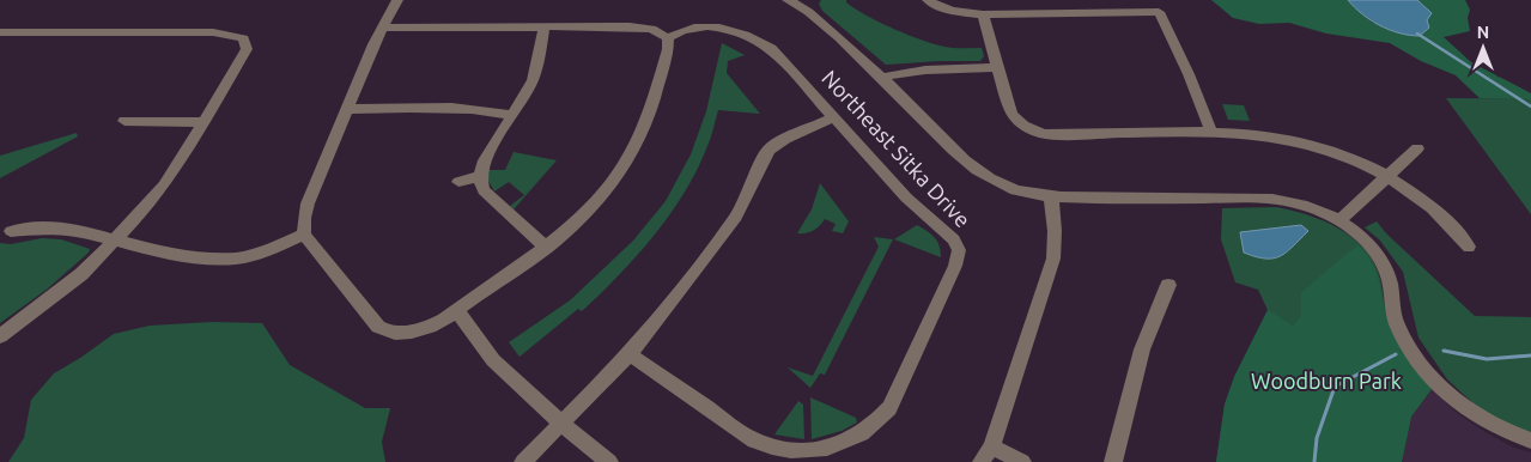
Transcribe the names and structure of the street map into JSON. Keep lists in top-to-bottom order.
{
  "streets": {
    "street": ["Northeast Sitka Drive"]
  },
  "parks": ["Woodburn Park"],
  "north": "top"
}
